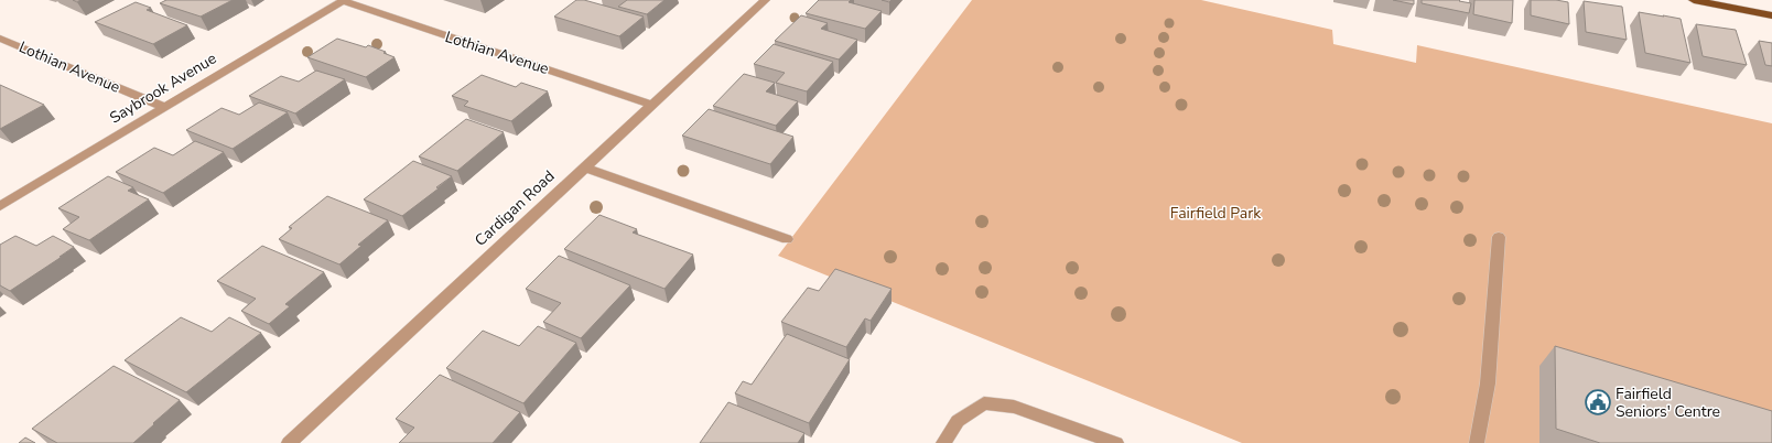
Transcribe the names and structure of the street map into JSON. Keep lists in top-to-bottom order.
{
  "streets": {
    "street": ["Lothian Avenue", "Saybrook Avenue", "Cardigan Road"]
  },
  "crossings": [
    ["Lothian Avenue", "Saybrook Avenue"],
    ["Lothian Avenue", "Cardigan Road"]
  ],
  "parks": ["Fairfield Park"],
  "places": {
    "public building": ["Fairfield Seniors' Centre"]
  }
}
